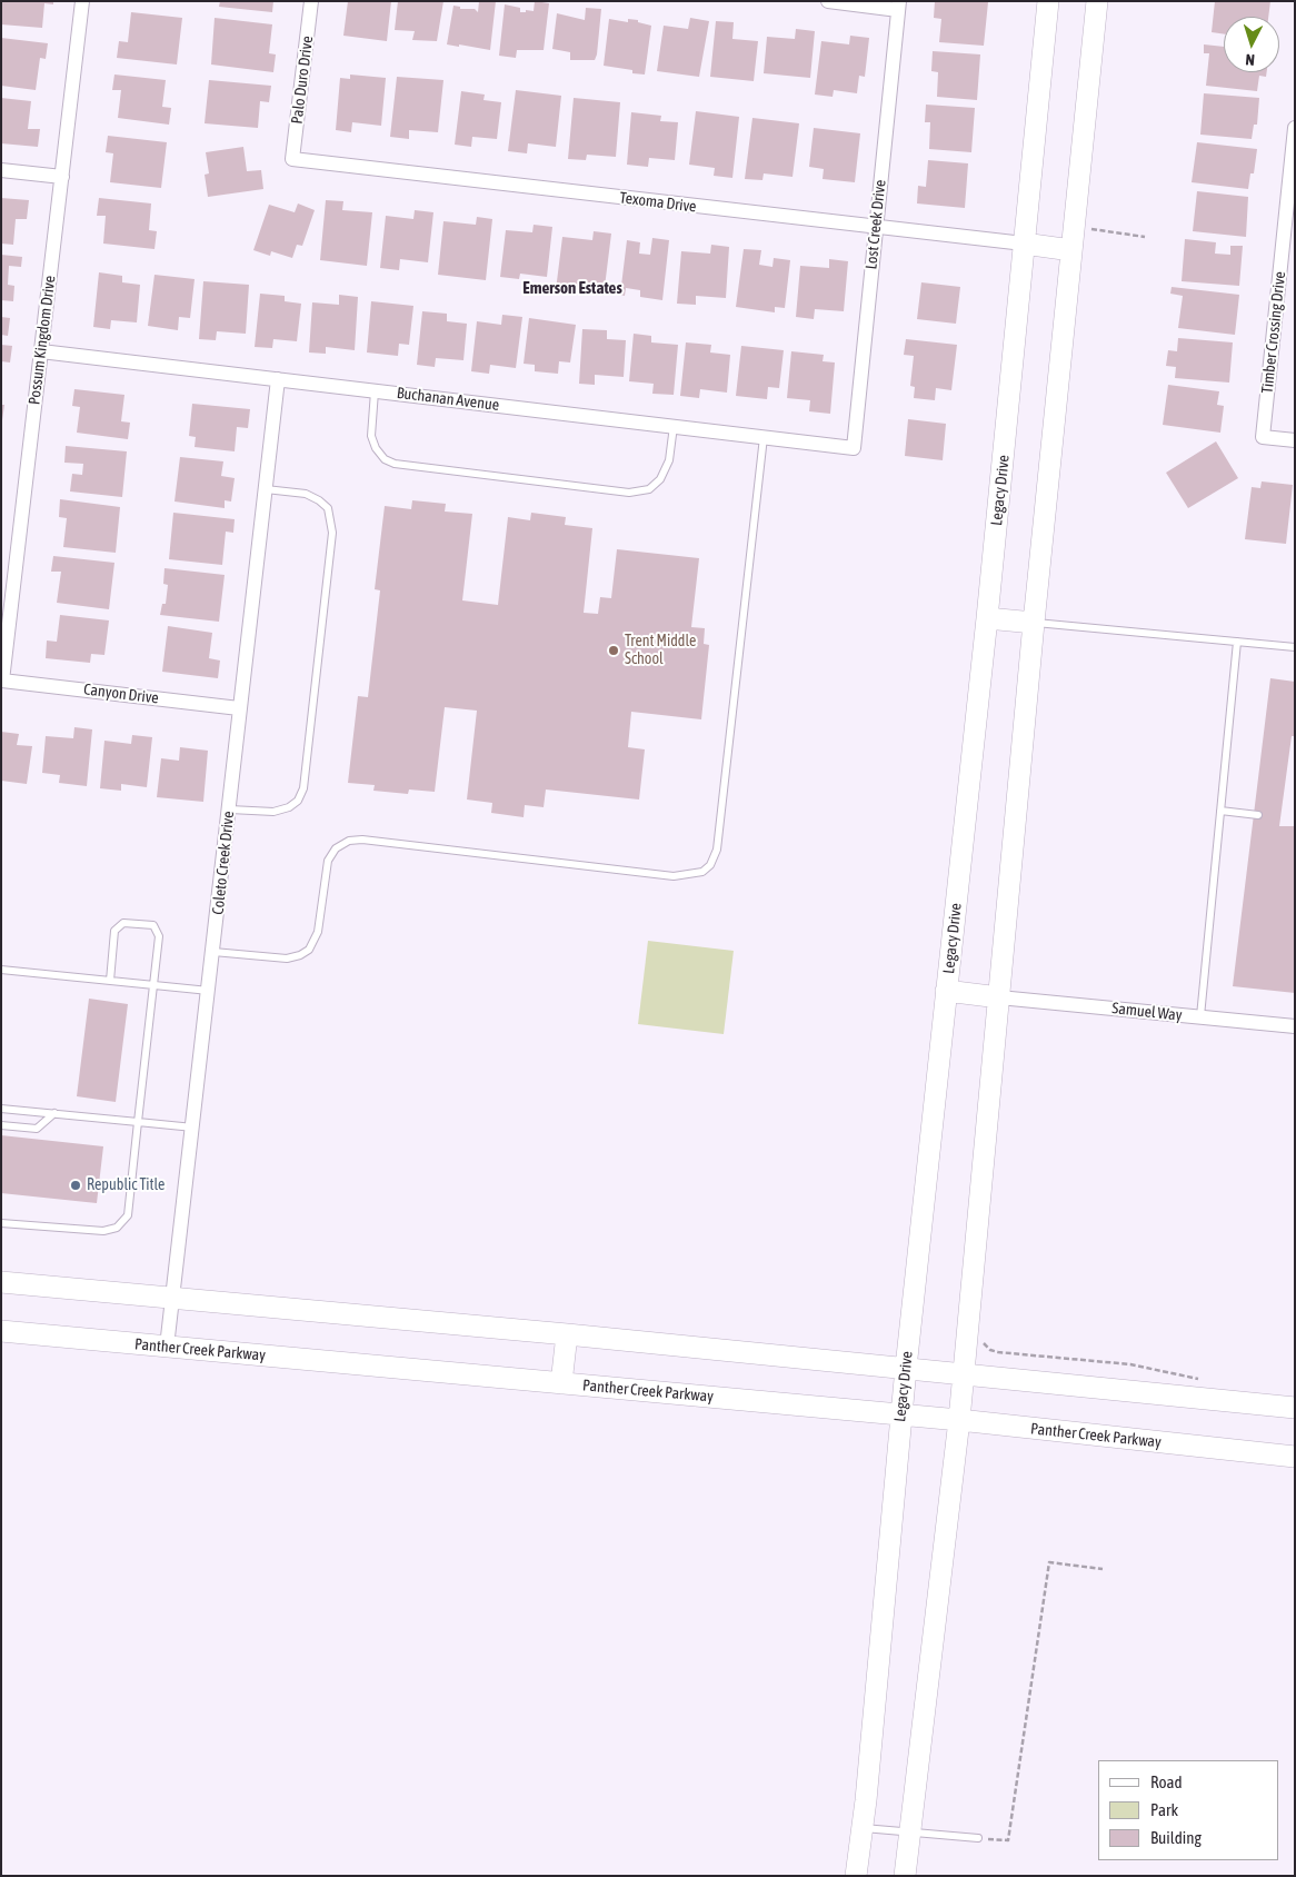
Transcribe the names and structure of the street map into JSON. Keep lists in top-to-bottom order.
{
  "streets": {
    "main road": ["Legacy Drive", "Panther Creek Parkway"],
    "street": [
      "Palo Duro Drive",
      "Texoma Drive",
      "Lost Creek Drive",
      "Timber Crossing Drive",
      "Possum Kingdom Drive",
      "Buchanan Avenue",
      "Canyon Drive",
      "Coleto Creek Drive",
      "Samuel Way"
    ]
  },
  "crossings": [
    ["Palo Duro Drive", "Texoma Drive"],
    ["Texoma Drive", "Lost Creek Drive"],
    ["Texoma Drive", "Legacy Drive"],
    ["Lost Creek Drive", "Buchanan Avenue"],
    ["Possum Kingdom Drive", "Buchanan Avenue"],
    ["Possum Kingdom Drive", "Canyon Drive"],
    ["Buchanan Avenue", "Coleto Creek Drive"],
    ["Legacy Drive", "Panther Creek Parkway"],
    ["Canyon Drive", "Coleto Creek Drive"],
    ["Coleto Creek Drive", "Panther Creek Parkway"]
  ],
  "districts": ["Emerson Estates"],
  "places": ["Trent Middle School", "Republic Title"],
  "legend": ["Road", "Park", "Building"],
  "north": "bottom"
}
